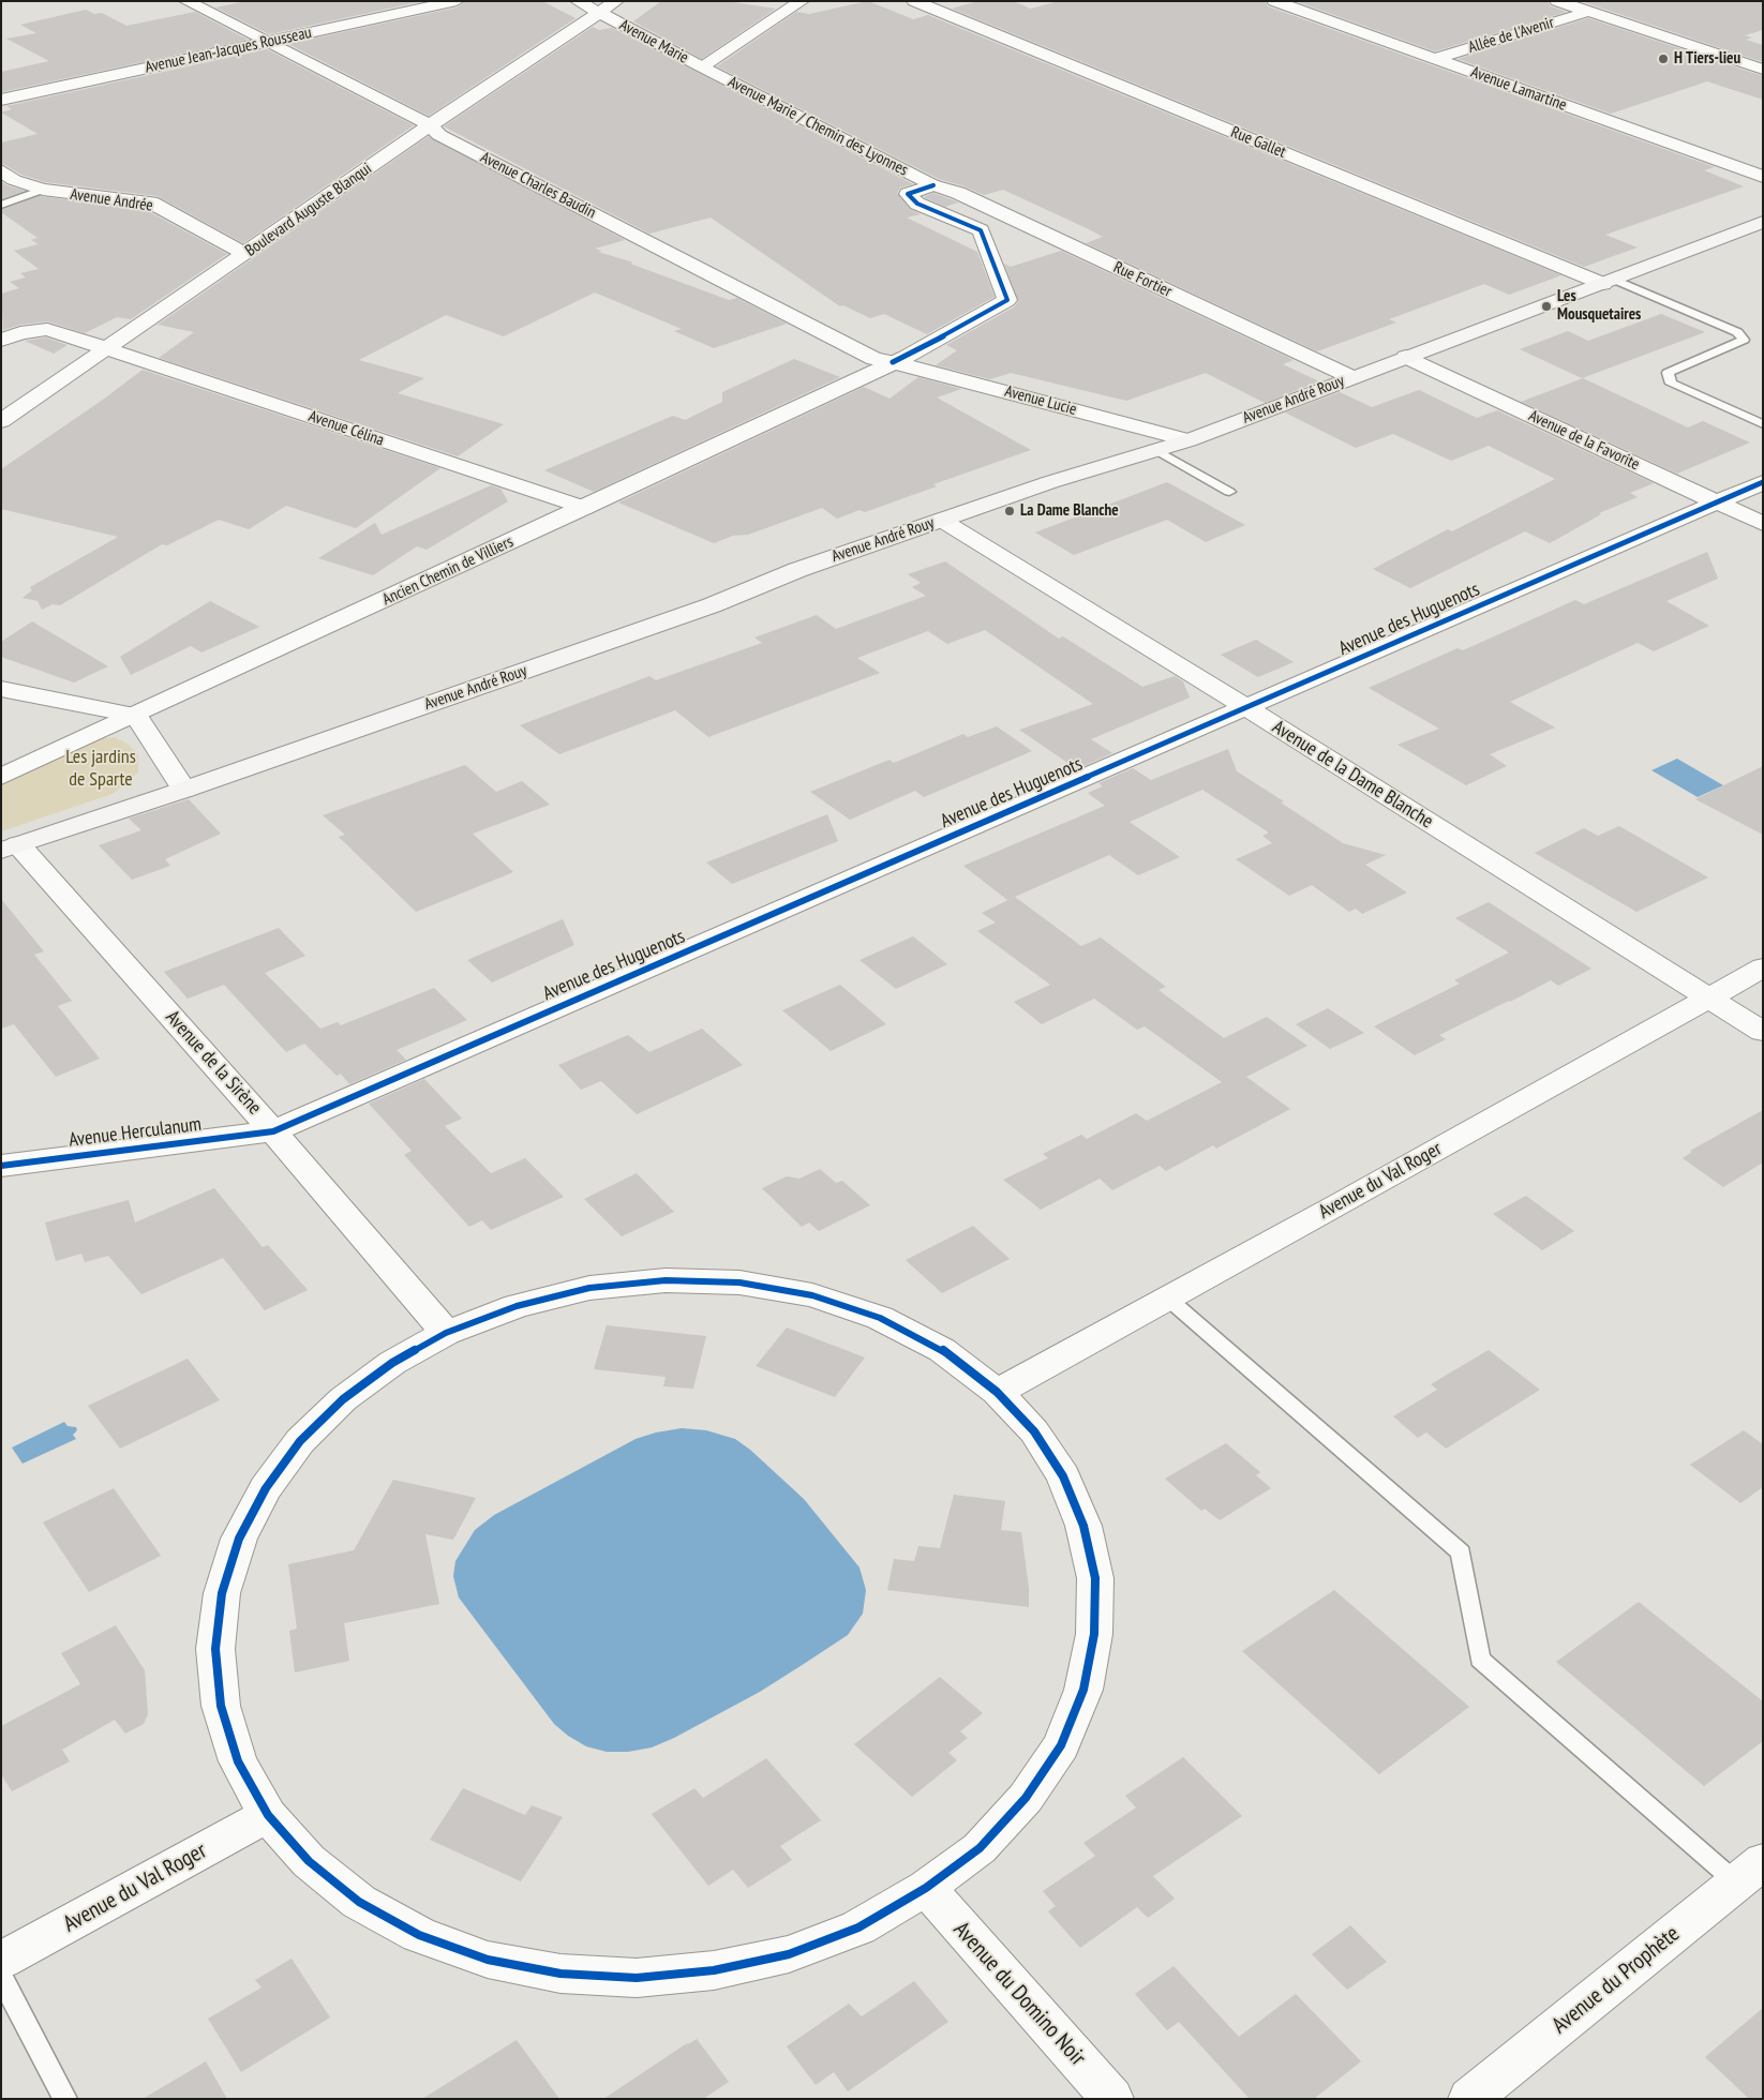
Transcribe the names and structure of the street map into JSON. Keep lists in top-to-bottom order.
{
  "streets": {
    "main road": ["Avenue André Rouy"],
    "street": [
      "Allée de l'Avenir",
      "Avenue Marie",
      "Avenue Jean-Jacques Rousseau",
      "Avenue Lamartine",
      "Avenue Marie / Chemin des Lyonnes",
      "Rue Gallet",
      "Avenue Charles Baudin",
      "Avenue Andrée",
      "Boulevard Auguste Blanqui",
      "Rue Fortier",
      "Avenue Lucie",
      "Avenue Célina",
      "Avenue de la Favorite",
      "Ancien Chemin de Villiers",
      "Avenue des Huguenots",
      "Avenue de la Dame Blanche",
      "Avenue de la Sirène",
      "Avenue Herculanum",
      "Avenue du Val Roger",
      "Avenue du Prophète",
      "Avenue du Domino Noir"
    ]
  },
  "crossings": [
    ["Allée de l'Avenir", "Avenue Lamartine"],
    ["Avenue Marie", "Avenue Marie / Chemin des Lyonnes"],
    ["Avenue Marie", "Boulevard Auguste Blanqui"],
    ["Avenue Jean-Jacques Rousseau", "Avenue Charles Baudin"],
    ["Avenue Marie / Chemin des Lyonnes", "Rue Fortier"],
    ["Avenue Marie / Chemin des Lyonnes", "Ancien Chemin de Villiers"],
    ["Rue Gallet", "Avenue André Rouy"],
    ["Avenue Charles Baudin", "Boulevard Auguste Blanqui"],
    ["Avenue Charles Baudin", "Avenue Lucie"],
    ["Avenue Charles Baudin", "Ancien Chemin de Villiers"],
    ["Avenue Andrée", "Boulevard Auguste Blanqui"],
    ["Boulevard Auguste Blanqui", "Avenue Célina"],
    ["Rue Fortier", "Avenue André Rouy"],
    ["Rue Fortier", "Ancien Chemin de Villiers"],
    ["Avenue André Rouy", "Avenue Lucie"],
    ["Avenue André Rouy", "Avenue de la Favorite"],
    ["Avenue André Rouy", "Avenue de la Dame Blanche"],
    ["Avenue André Rouy", "Avenue de la Sirène"],
    ["Avenue Lucie", "Ancien Chemin de Villiers"],
    ["Avenue Célina", "Ancien Chemin de Villiers"],
    ["Avenue de la Favorite", "Avenue des Huguenots"],
    ["Avenue des Huguenots", "Avenue de la Dame Blanche"],
    ["Avenue des Huguenots", "Avenue de la Sirène"],
    ["Avenue des Huguenots", "Avenue Herculanum"],
    ["Avenue de la Dame Blanche", "Avenue du Val Roger"],
    ["Avenue de la Sirène", "Avenue Herculanum"]
  ],
  "parks": ["Les jardins de Sparte"],
  "places": ["H Tiers-lieu", "Les Mousquetaires", "La Dame Blanche"]
}
